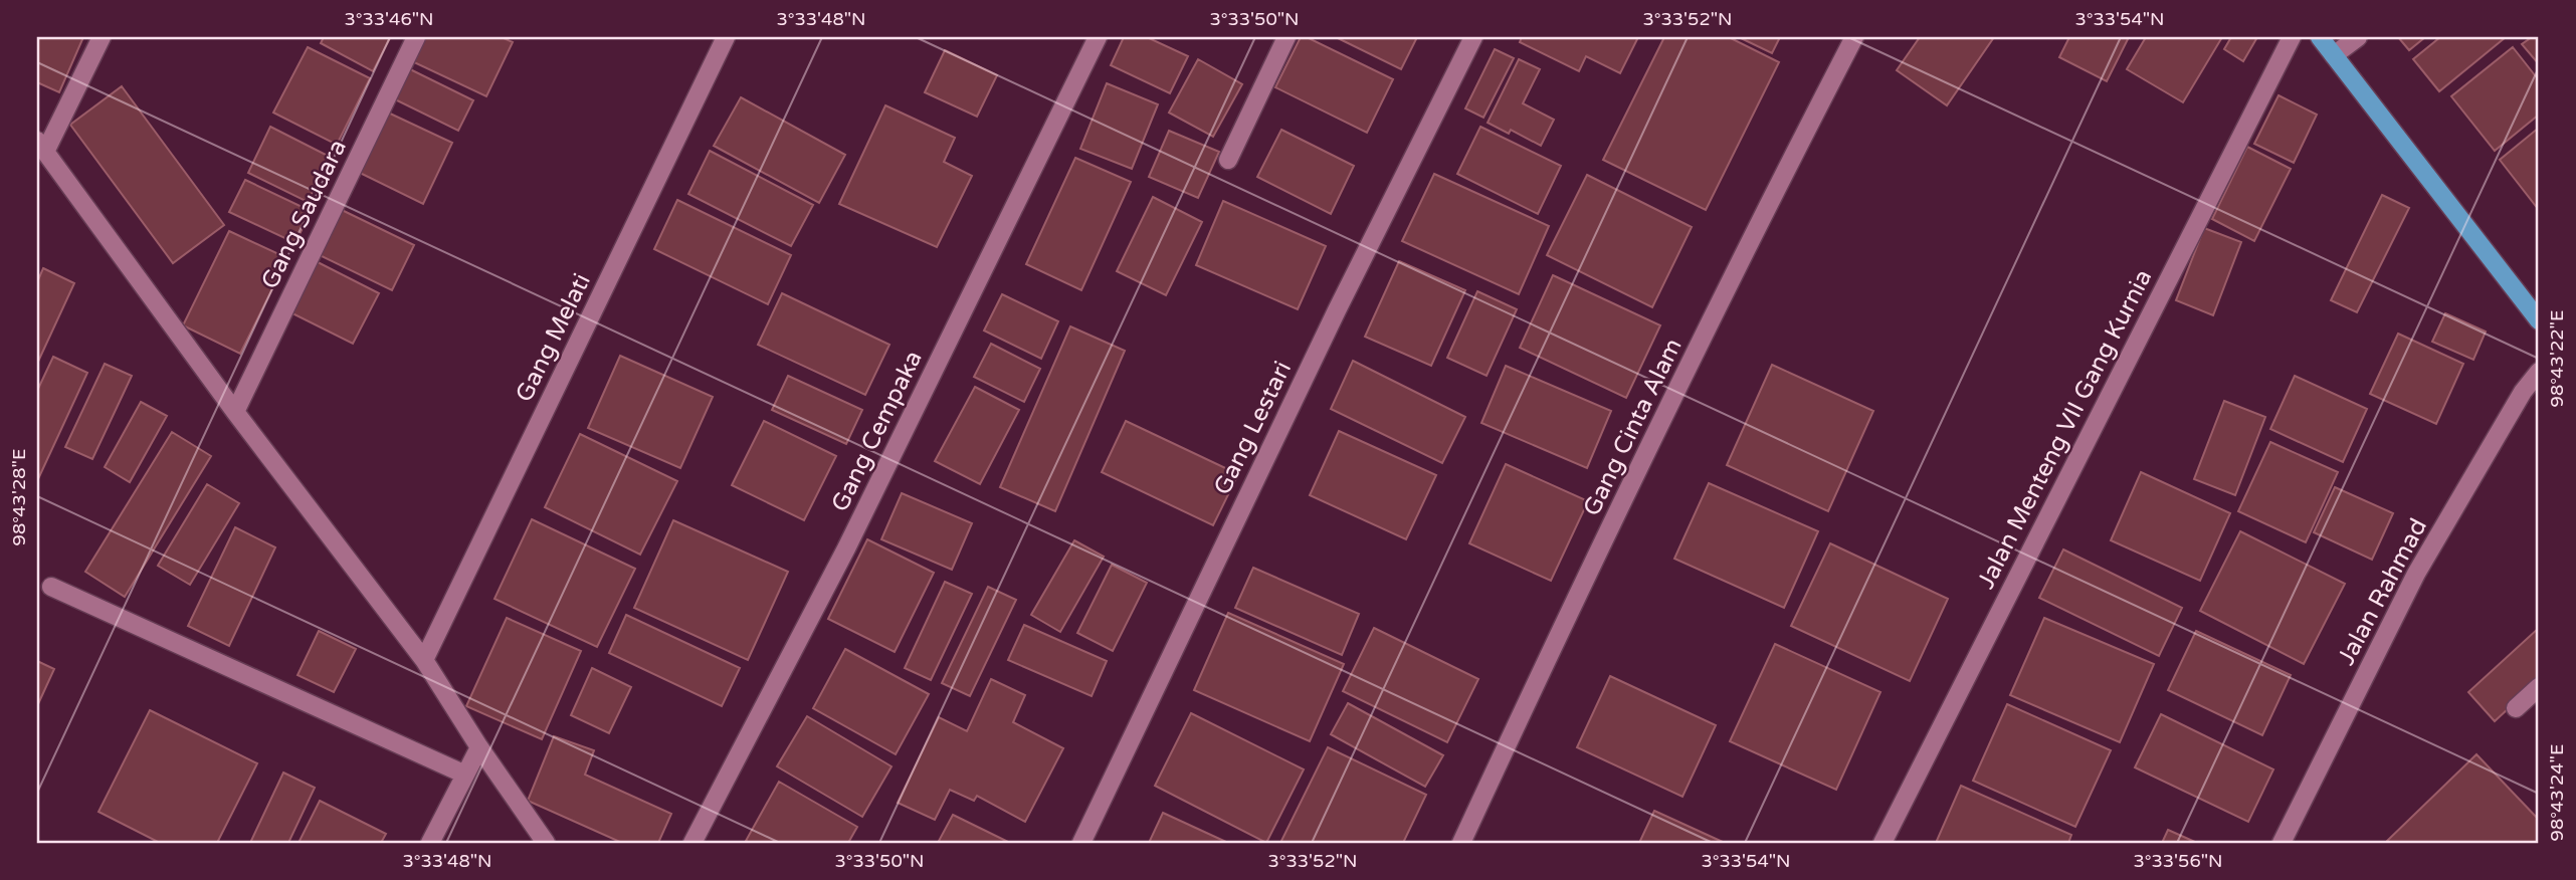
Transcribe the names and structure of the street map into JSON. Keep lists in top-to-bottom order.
{
  "streets": {
    "street": [
      "Gang Saudara",
      "Gang Melati",
      "Gang Cinta Alam",
      "Gang Lestari",
      "Jalan Menteng VII Gang Kurnia",
      "Gang Cempaka",
      "Jalan Rahmad"
    ]
  },
  "coordinates": [
    "3°33'46\"N",
    "3°33'48\"N",
    "3°33'50\"N",
    "3°33'52\"N",
    "3°33'54\"N",
    "98°43'22\"E",
    "98°43'28\"E",
    "98°43'24\"E",
    "3°33'56\"N"
  ]
}
